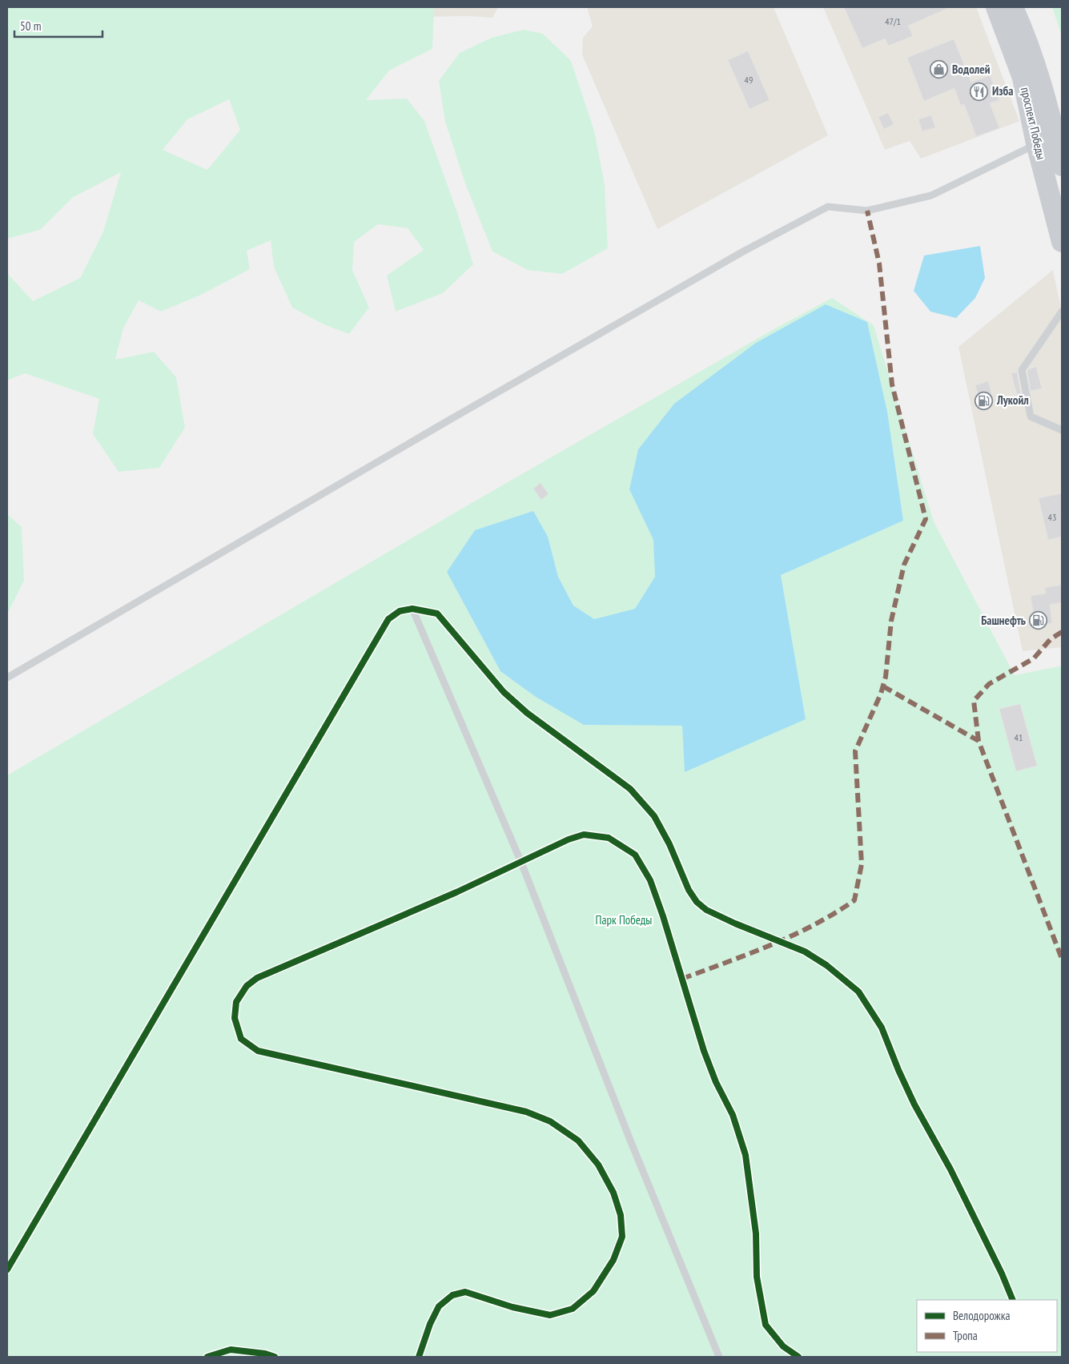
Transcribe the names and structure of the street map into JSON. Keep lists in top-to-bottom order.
{
  "streets": {
    "main road": ["проспект Победы"]
  },
  "parks": ["Парк Победы"],
  "places": {
    "shop": ["Водолей"],
    "restaurant": ["Изба"],
    "fuel station": ["Лукойл", "Башнефть"]
  },
  "house_numbers": [
    "47/1",
    "49",
    "43",
    "41"
  ],
  "legend": ["Велодорожка", "Тропа"],
  "scale_bar": "50 m"
}
